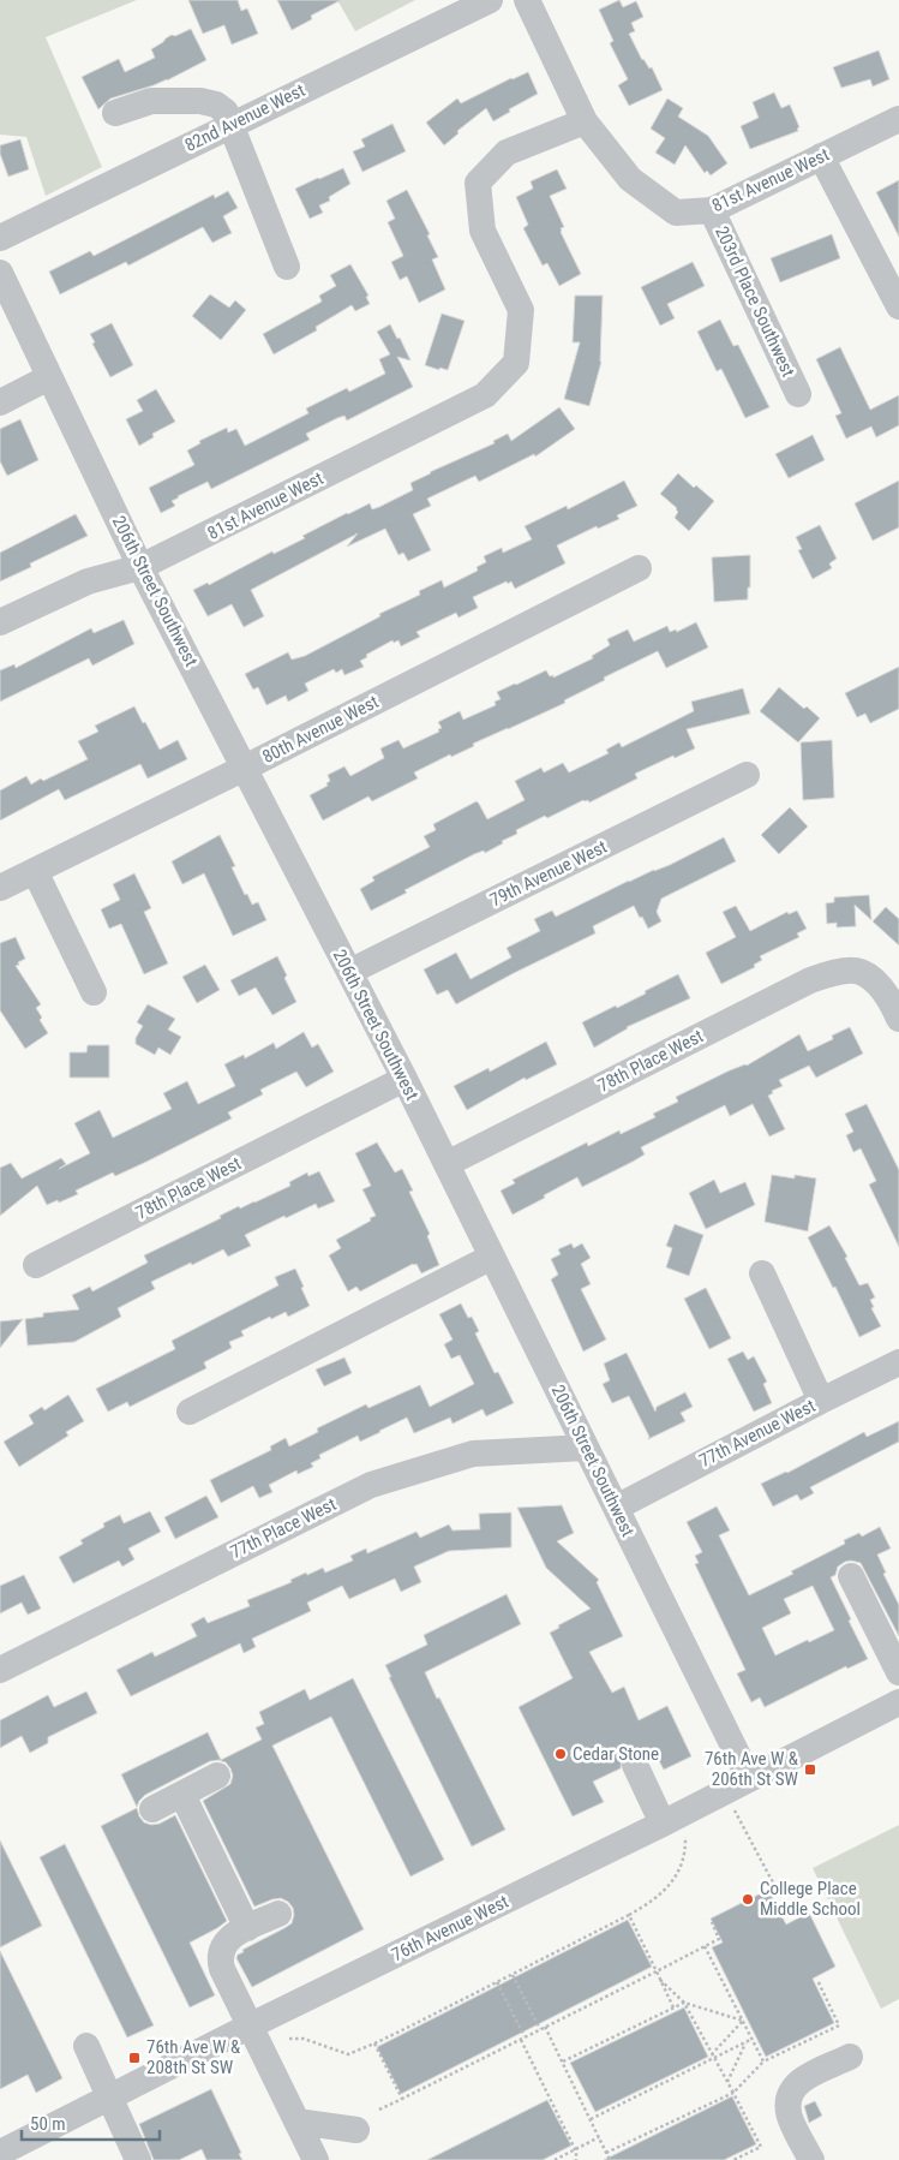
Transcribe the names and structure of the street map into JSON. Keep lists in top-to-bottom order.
{
  "streets": {
    "street": [
      "82nd Avenue West",
      "81st Avenue West",
      "203rd Place Southwest",
      "206th Street Southwest",
      "80th Avenue West",
      "79th Avenue West",
      "78th Place West",
      "77th Avenue West",
      "77th Place West",
      "76th Avenue West"
    ]
  },
  "crossings": [
    ["81st Avenue West", "203rd Place Southwest"],
    ["81st Avenue West", "206th Street Southwest"],
    ["206th Street Southwest", "80th Avenue West"],
    ["206th Street Southwest", "79th Avenue West"],
    ["206th Street Southwest", "78th Place West"],
    ["206th Street Southwest", "77th Avenue West"],
    ["206th Street Southwest", "77th Place West"],
    ["206th Street Southwest", "76th Avenue West"]
  ],
  "places": {
    "other": ["Cedar Stone", "College Place Middle School"],
    "transit": ["76th Ave W & 206th St SW", "76th Ave W & 208th St SW"]
  },
  "scale_bar": "50 m"
}
